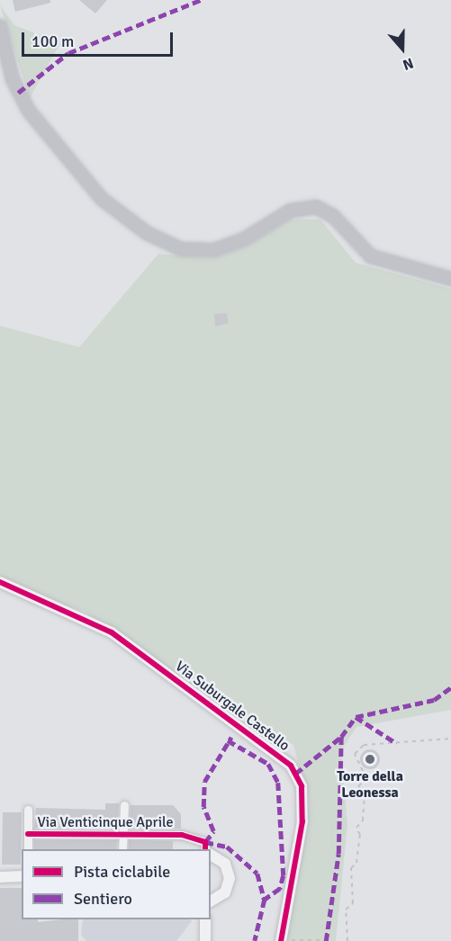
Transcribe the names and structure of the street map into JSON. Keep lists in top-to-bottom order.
{
  "streets": {
    "street": ["Via Suburgale Castello", "Via Venticinque Aprile"]
  },
  "places": ["Torre della Leonessa"],
  "legend": ["Pista ciclabile", "Sentiero"],
  "scale_bar": "100 m",
  "north": "bottom"
}
